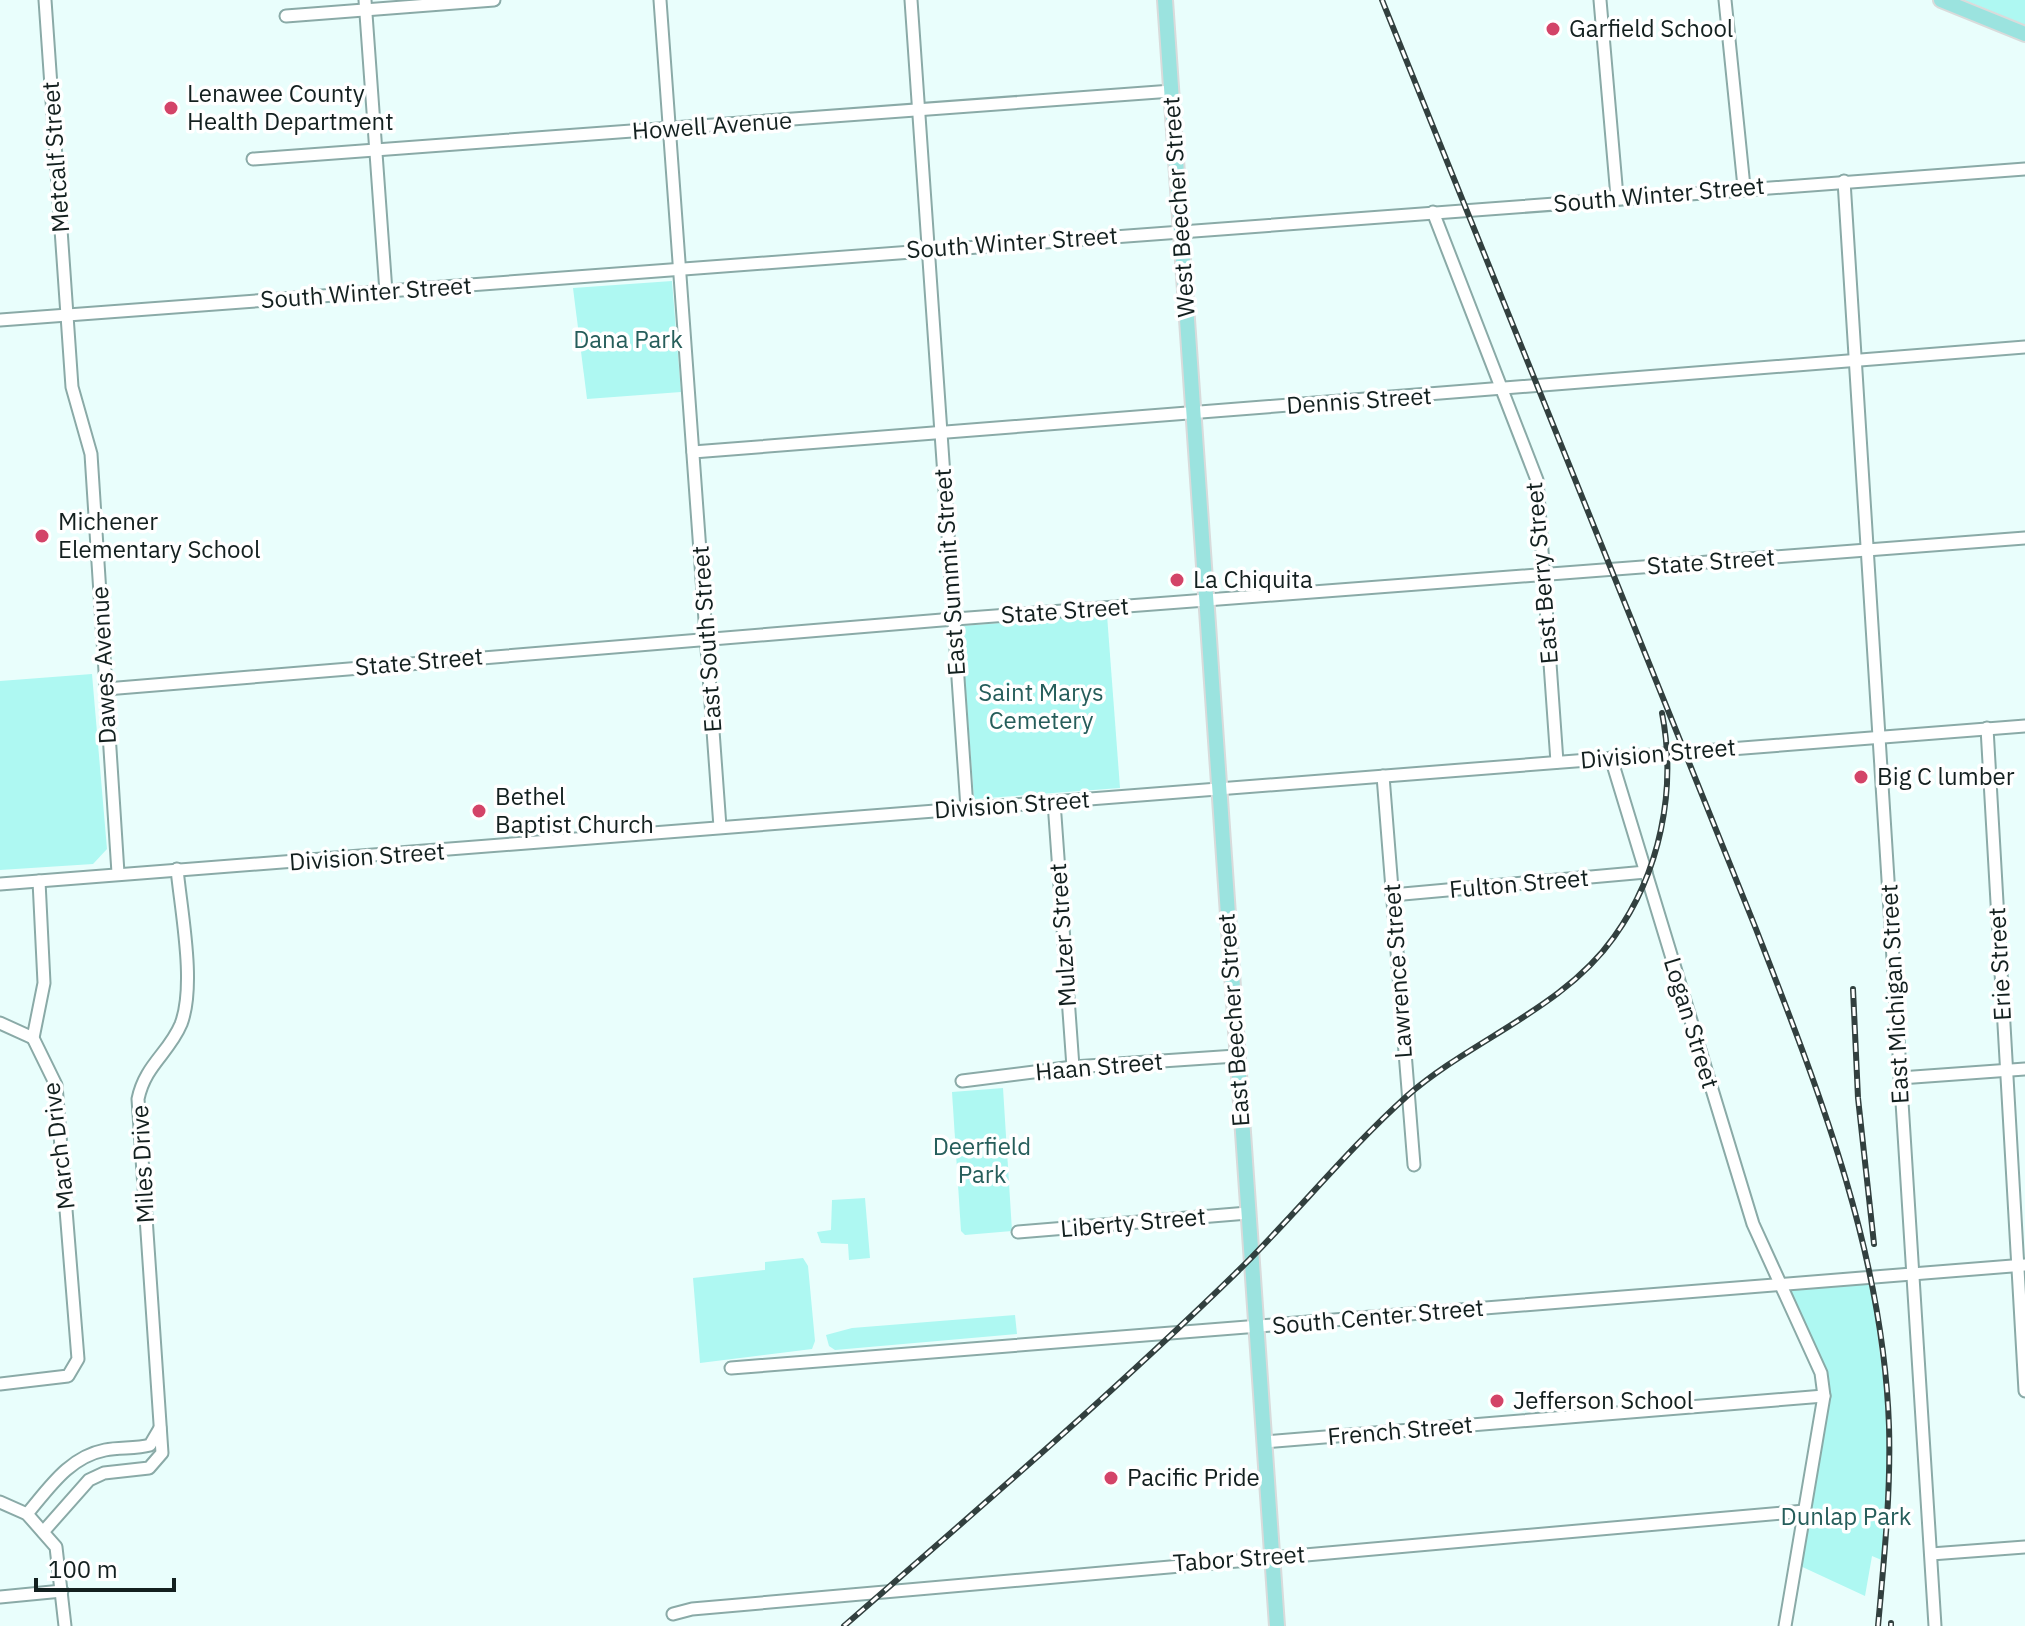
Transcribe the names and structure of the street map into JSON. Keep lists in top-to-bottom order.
{
  "streets": {
    "main road": ["West Beecher Street", "East Beecher Street"],
    "street": [
      "Howell Avenue",
      "Metcalf Street",
      "South Winter Street",
      "Dennis Street",
      "State Street",
      "East Summit Street",
      "East Berry Street",
      "East South Street",
      "Dawes Avenue",
      "Division Street",
      "Fulton Street",
      "Mulzer Street",
      "Erie Street",
      "Lawrence Street",
      "East Michigan Street",
      "Logan Street",
      "Haan Street",
      "March Drive",
      "Miles Drive",
      "Liberty Street",
      "South Center Street",
      "French Street",
      "Tabor Street"
    ]
  },
  "crossings": [
    ["Howell Avenue", "West Beecher Street"],
    ["Howell Avenue", "East Summit Street"],
    ["Howell Avenue", "East South Street"],
    ["Metcalf Street", "South Winter Street"],
    ["Metcalf Street", "Dawes Avenue"],
    ["South Winter Street", "West Beecher Street"],
    ["South Winter Street", "East Summit Street"],
    ["South Winter Street", "East Berry Street"],
    ["South Winter Street", "East South Street"],
    ["South Winter Street", "Dawes Avenue"],
    ["South Winter Street", "East Michigan Street"],
    ["West Beecher Street", "Dennis Street"],
    ["West Beecher Street", "East Beecher Street"],
    ["Dennis Street", "East Summit Street"],
    ["Dennis Street", "East Berry Street"],
    ["Dennis Street", "East South Street"],
    ["Dennis Street", "East Michigan Street"],
    ["Dennis Street", "East Beecher Street"],
    ["State Street", "East Summit Street"],
    ["State Street", "East Berry Street"],
    ["State Street", "East South Street"],
    ["State Street", "Dawes Avenue"],
    ["State Street", "East Michigan Street"],
    ["State Street", "East Beecher Street"],
    ["East Summit Street", "Division Street"],
    ["East Berry Street", "Division Street"],
    ["East South Street", "Division Street"],
    ["Dawes Avenue", "Division Street"],
    ["Division Street", "Mulzer Street"],
    ["Division Street", "Erie Street"],
    ["Division Street", "Lawrence Street"],
    ["Division Street", "East Michigan Street"],
    ["Division Street", "East Beecher Street"],
    ["Division Street", "Logan Street"],
    ["Division Street", "Miles Drive"],
    ["Fulton Street", "Lawrence Street"],
    ["Fulton Street", "Logan Street"],
    ["Mulzer Street", "Haan Street"],
    ["Erie Street", "South Center Street"],
    ["East Michigan Street", "South Center Street"],
    ["East Beecher Street", "Haan Street"],
    ["East Beecher Street", "Liberty Street"],
    ["East Beecher Street", "South Center Street"],
    ["East Beecher Street", "French Street"],
    ["East Beecher Street", "Tabor Street"],
    ["Logan Street", "South Center Street"],
    ["Logan Street", "French Street"]
  ],
  "parks": [
    "Dana Park",
    "Saint Marys Cemetery",
    "Deerfield Park",
    "Dunlap Park"
  ],
  "places": [
    "Garfield School",
    "Lenawee County Health Department",
    "Michener Elementary School",
    "La Chiquita",
    "Big C lumber",
    "Bethel Baptist Church",
    "Jefferson School",
    "Pacific Pride"
  ],
  "scale_bar": "100 m"
}
